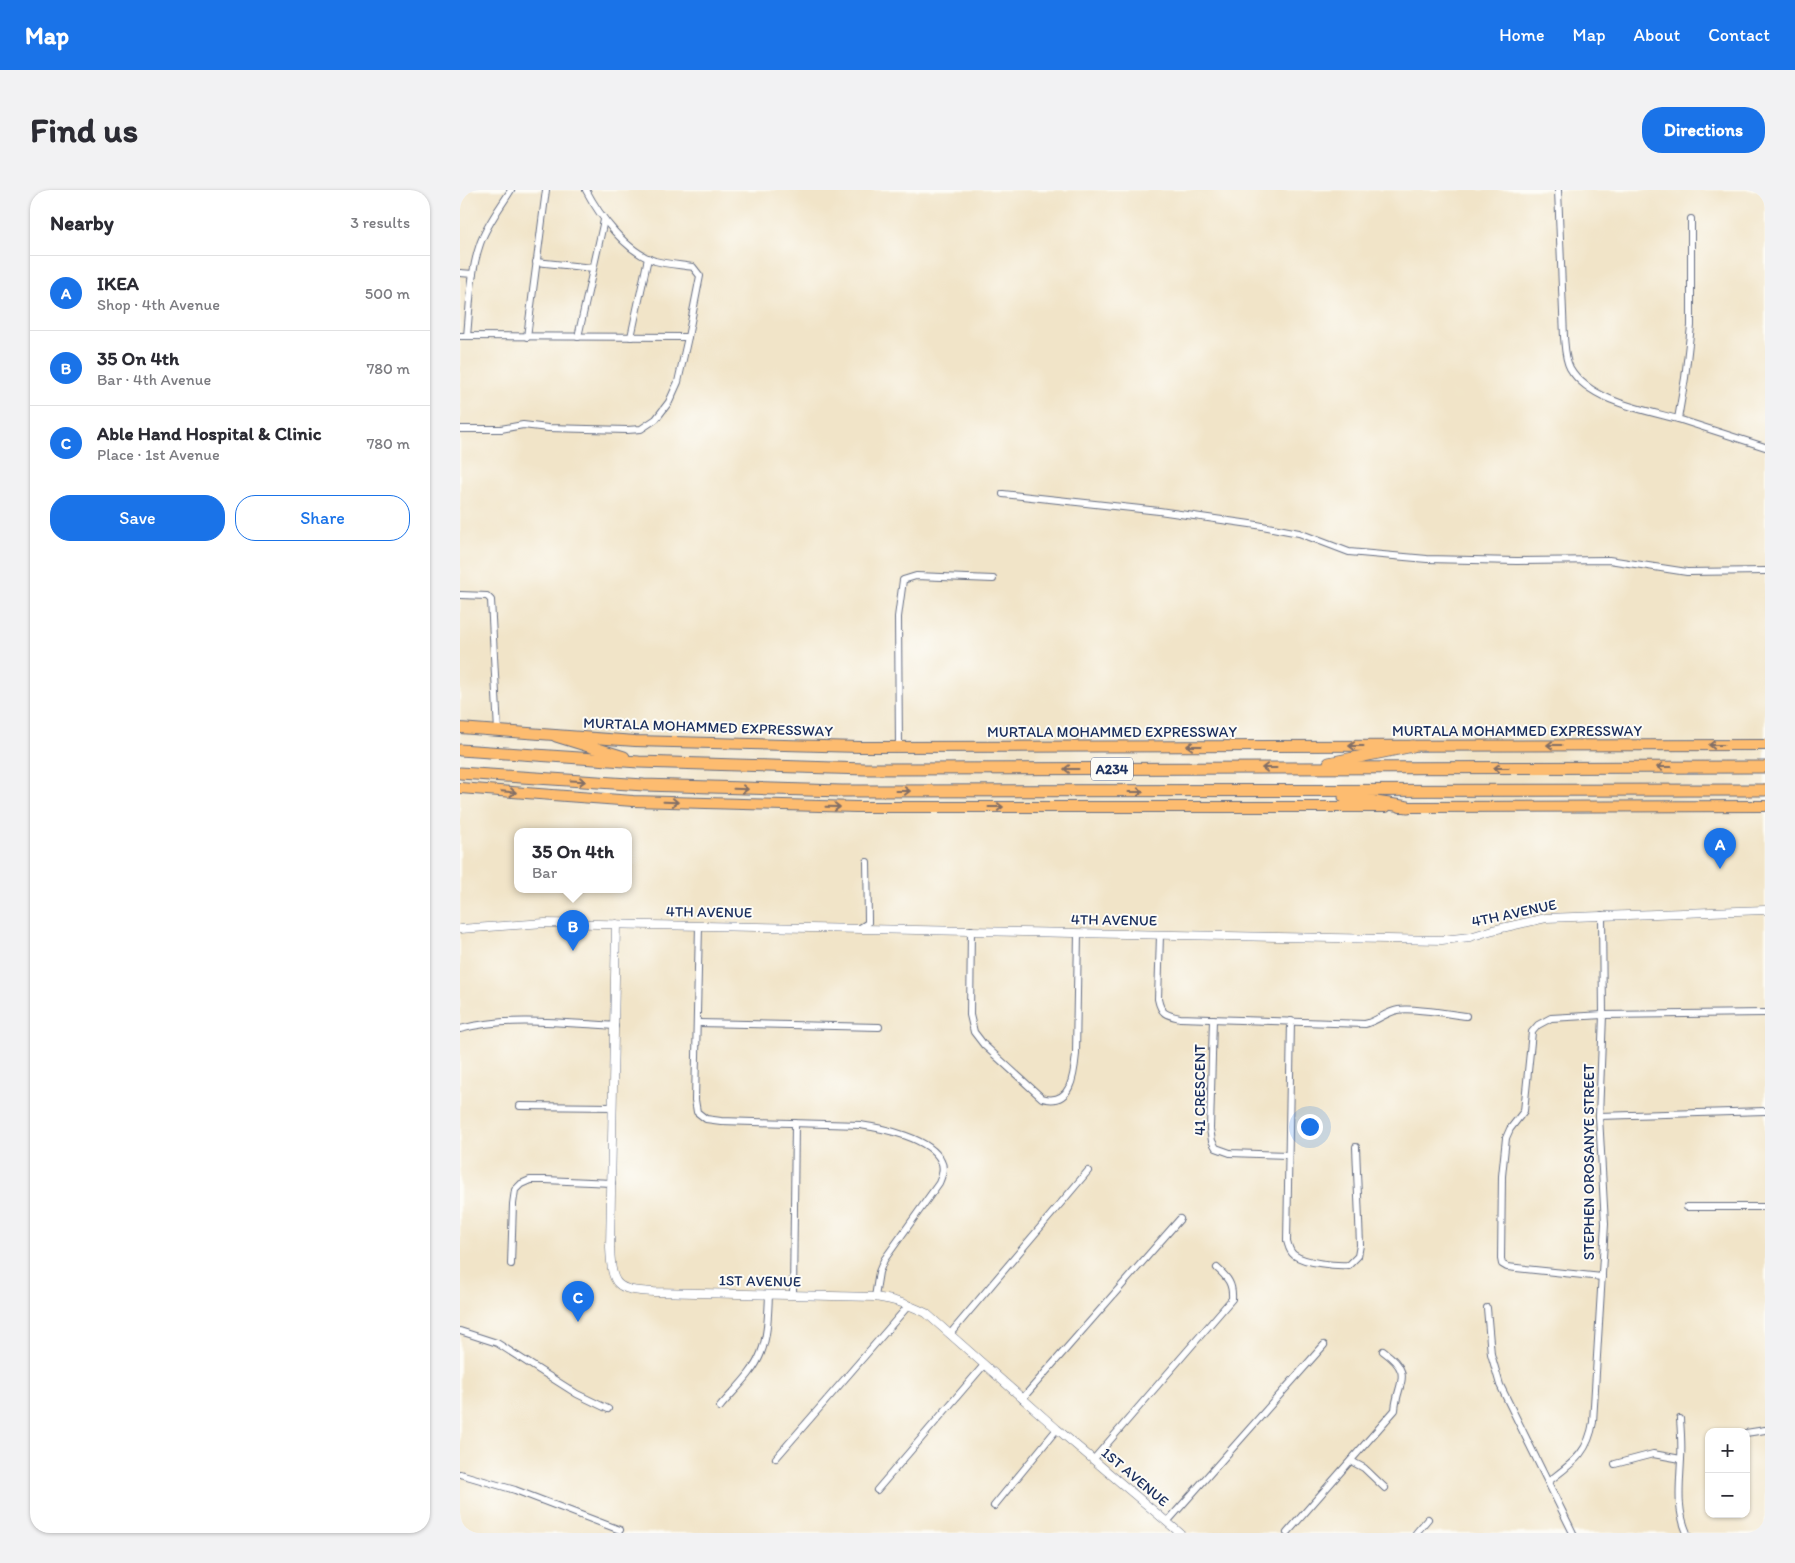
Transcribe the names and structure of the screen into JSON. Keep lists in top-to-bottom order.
{
  "streets": {
    "highway": ["MURTALA MOHAMMED EXPRESSWAY", "A234"],
    "street": [
      "4TH AVENUE",
      "41 CRESCENT",
      "STEPHEN OROSANYE STREET",
      "1ST AVENUE"
    ]
  },
  "crossings": [
    ["4TH AVENUE", "STEPHEN OROSANYE STREET"],
    ["4TH AVENUE", "1ST AVENUE"]
  ],
  "page": {
    "header": "Map",
    "nav": [
      "Home",
      "Map",
      "About",
      "Contact"
    ],
    "buttons": [
      "Directions",
      ["Save", "Share"]
    ],
    "title": "Find us",
    "heading": ["Nearby", "3 results"],
    "list": [
      {
        "mark": "A",
        "name": "IKEA",
        "note": "Shop · 4th Avenue",
        "value": "500 m"
      },
      {
        "mark": "B",
        "name": "35 On 4th",
        "note": "Bar · 4th Avenue",
        "value": "780 m"
      },
      {
        "mark": "C",
        "name": "Able Hand Hospital & Clinic",
        "note": "Place · 1st Avenue",
        "value": "780 m"
      }
    ],
    "pins": ["A", "B", "C"],
    "popup": ["35 On 4th", "Bar"],
    "map_buttons": ["+", "−"]
  }
}
